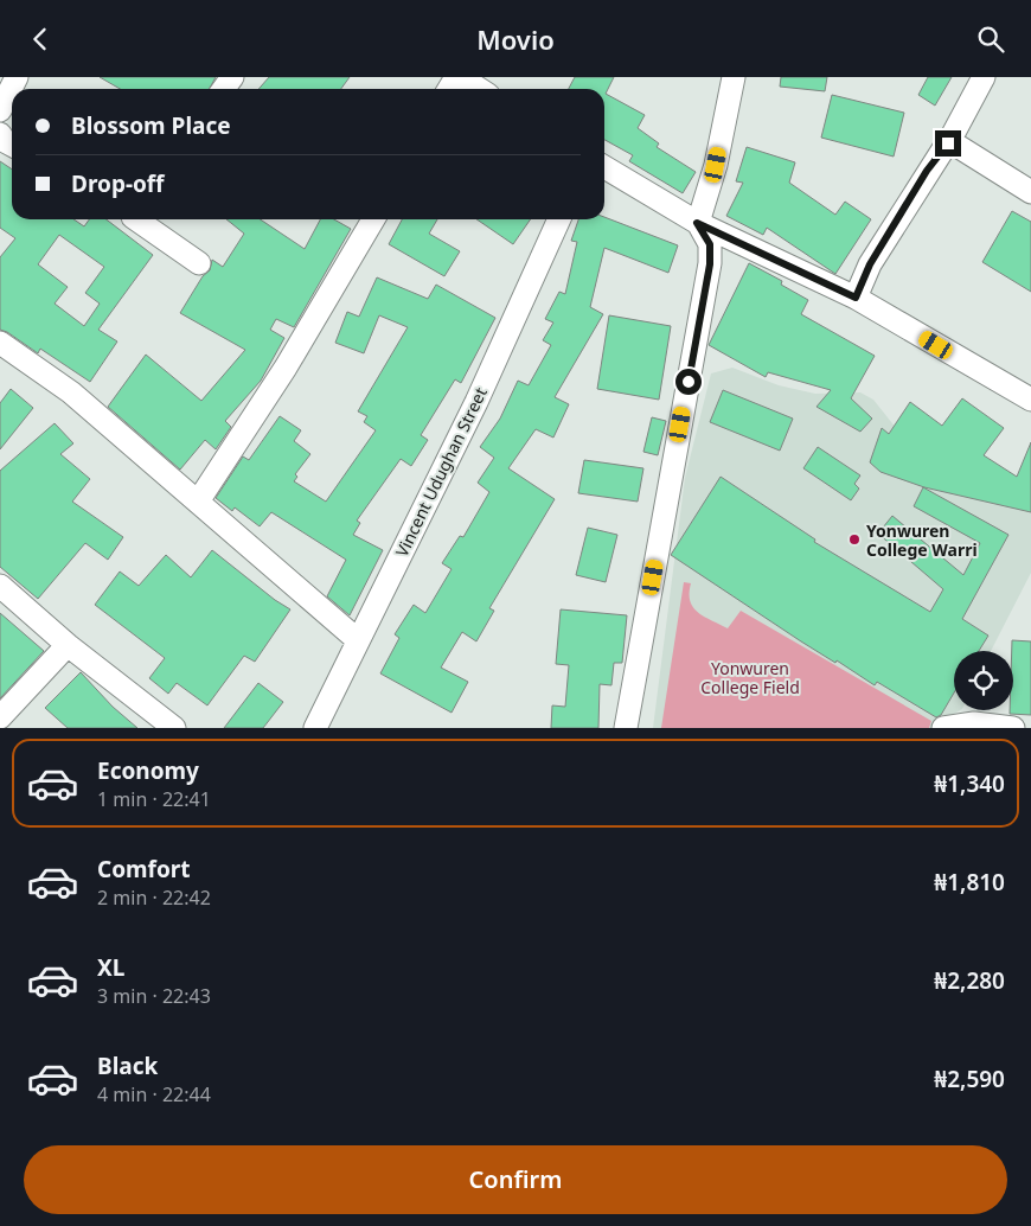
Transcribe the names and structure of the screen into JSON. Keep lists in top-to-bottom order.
{
  "streets": {
    "street": ["Vincent Udughan Street"]
  },
  "parks": ["Yonwuren College Field"],
  "places": ["Yonwuren College Warri"],
  "page": {
    "header": "Movio",
    "banner": ["Blossom Place", "Drop-off"],
    "list": [
      {
        "name": "Economy",
        "note": "1 min · 22:41",
        "value": "₦1,340"
      },
      {
        "name": "Comfort",
        "note": "2 min · 22:42",
        "value": "₦1,810"
      },
      {
        "name": "XL",
        "note": "3 min · 22:43",
        "value": "₦2,280"
      },
      {
        "name": "Black",
        "note": "4 min · 22:44",
        "value": "₦2,590"
      }
    ],
    "buttons": "Confirm"
  }
}
